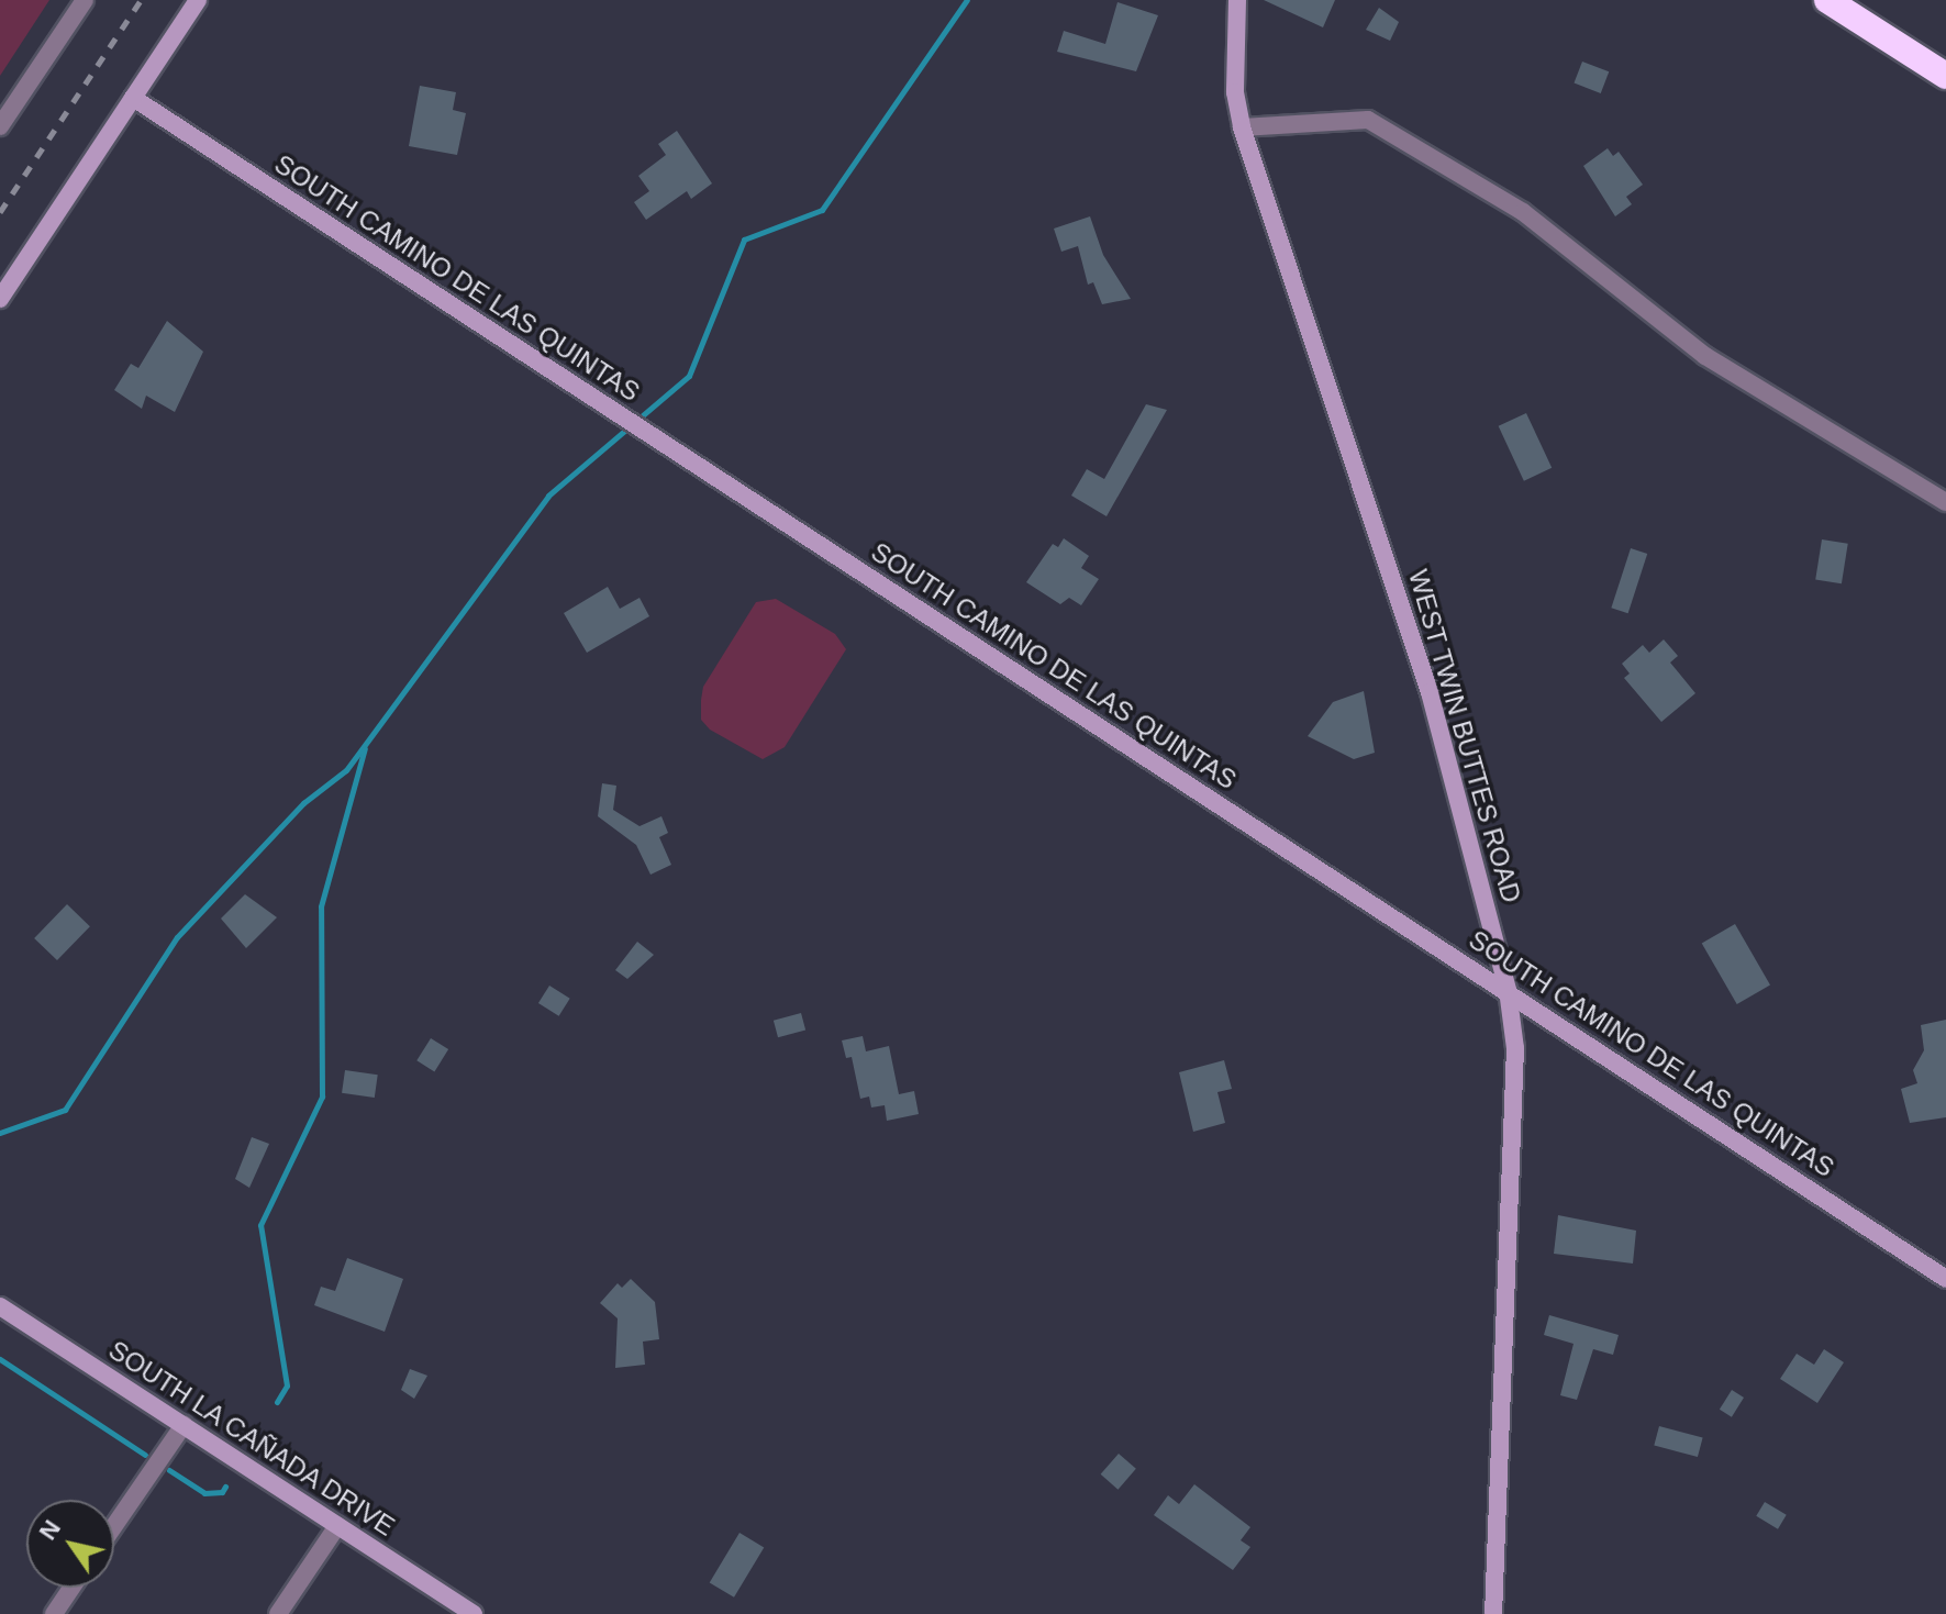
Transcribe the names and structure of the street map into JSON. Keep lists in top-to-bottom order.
{
  "streets": {
    "street": ["SOUTH CAMINO DE LAS QUINTAS", "WEST TWIN BUTTES ROAD", "SOUTH LA CAÑADA DRIVE"]
  },
  "crossings": [
    ["SOUTH CAMINO DE LAS QUINTAS", "WEST TWIN BUTTES ROAD"]
  ],
  "north": "top left"
}
